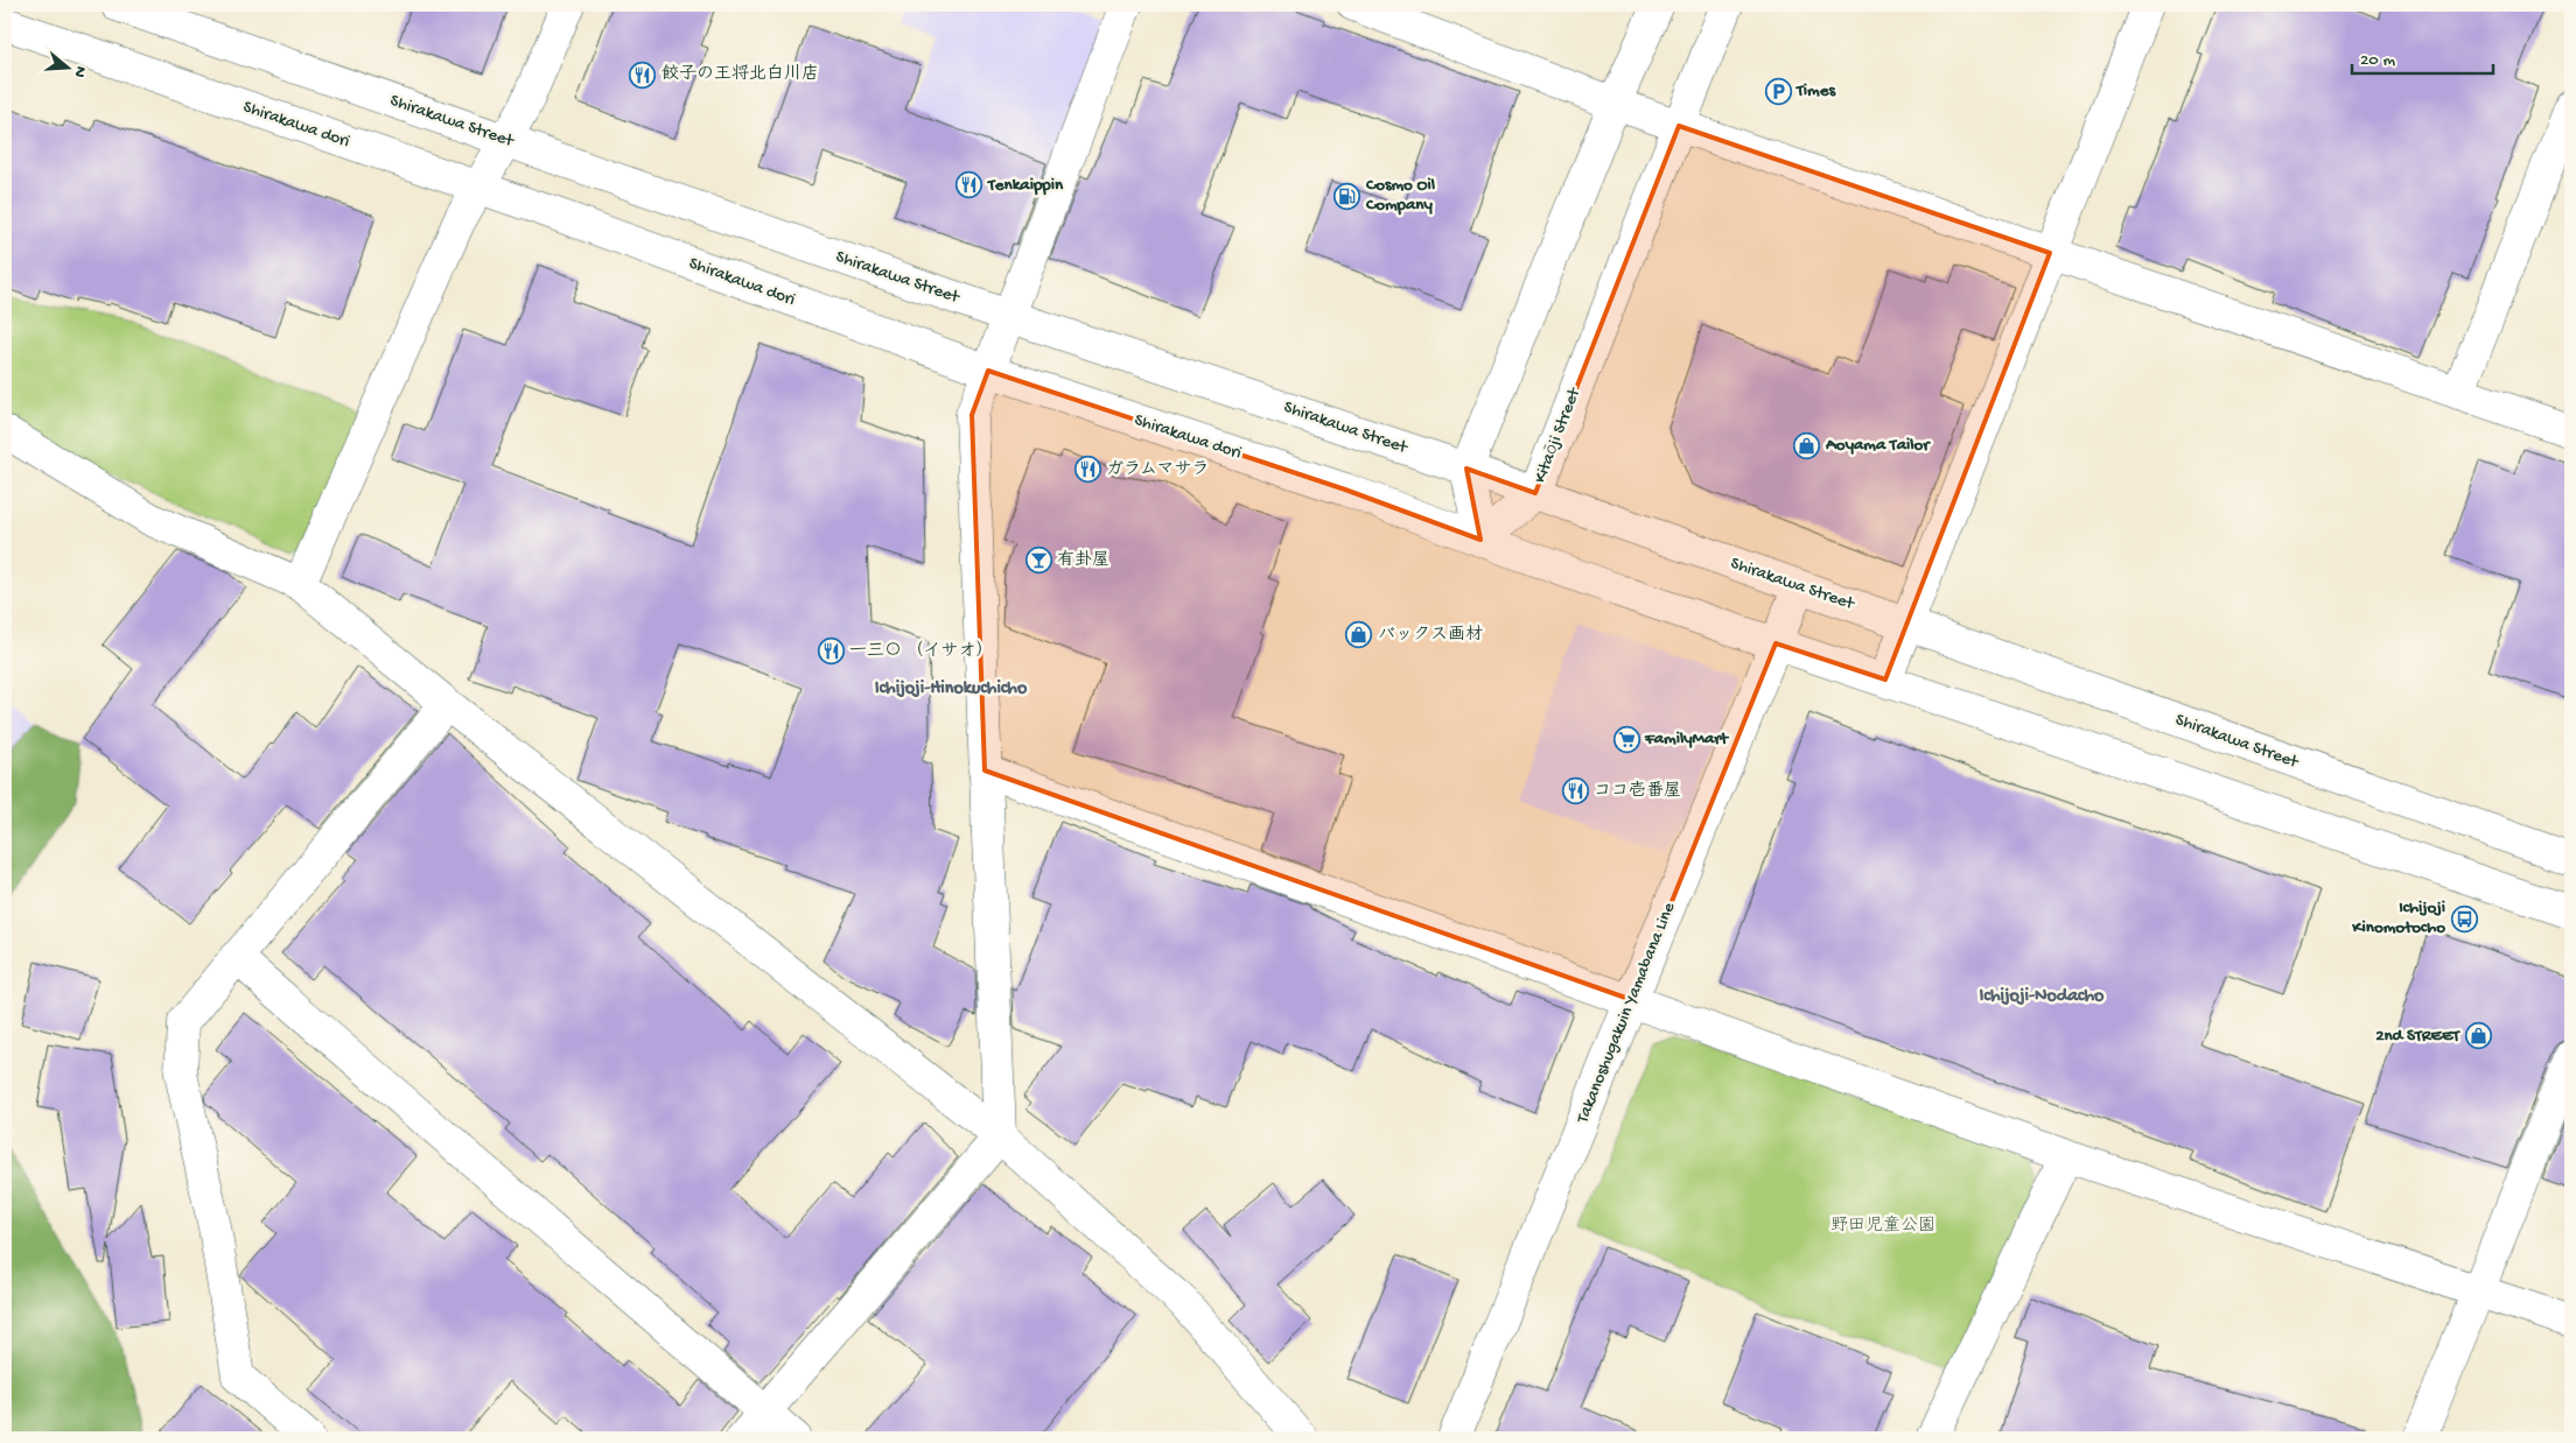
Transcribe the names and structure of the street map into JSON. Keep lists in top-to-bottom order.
{
  "streets": {
    "street": [
      "Shirakawa Street",
      "Shirakawa dori",
      "Kitaōji Street",
      "Takanoshugakuin Yamabana Line"
    ]
  },
  "crossings": [
    ["Shirakawa Street", "Kitaōji Street"],
    ["Shirakawa Street", "Takanoshugakuin Yamabana Line"],
    ["Shirakawa dori", "Kitaōji Street"]
  ],
  "districts": ["Ichijoji-Hinokuchicho", "Ichijoji-Nodacho"],
  "parks": ["野田児童公園"],
  "places": {
    "restaurant": [
      "餃子の王将北白川店",
      "Tenkaippin",
      "ガラムマサラ",
      "一三〇 （イサオ）",
      "ココ壱番屋"
    ],
    "parking": ["Times"],
    "fuel station": ["Cosmo Oil Company"],
    "shop": ["Aoyama Tailor", "バックス画材", "2nd STREET"],
    "bar": ["有卦屋"],
    "supermarket": ["FamilyMart"],
    "bus stop": ["Ichijoji Kinomotocho"]
  },
  "scale_bar": "20 m",
  "north": "right"
}
